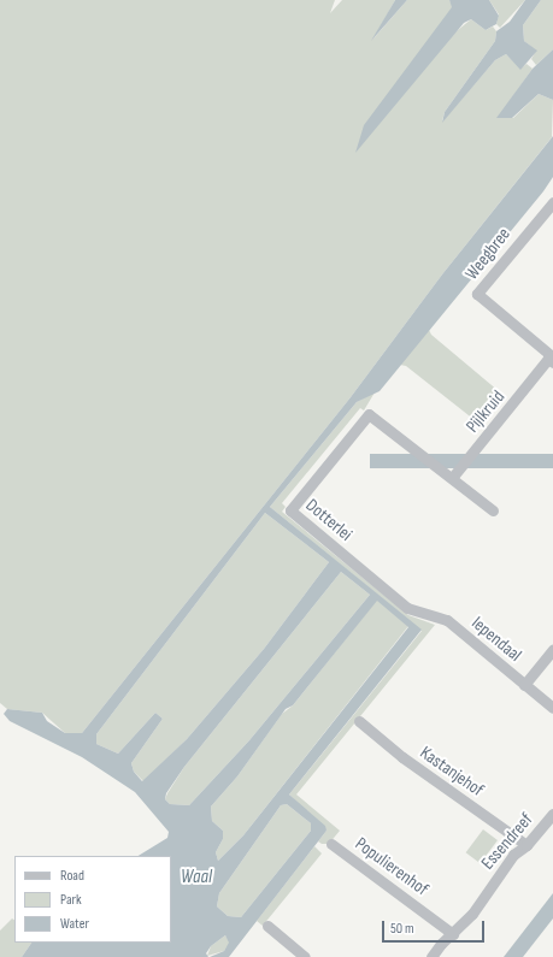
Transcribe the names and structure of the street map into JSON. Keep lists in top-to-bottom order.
{
  "streets": {
    "street": [
      "Weegbree",
      "Pijlkruid",
      "Dotterlei",
      "Iependaal",
      "Kastanjehof",
      "Essendreef",
      "Populierenhof"
    ]
  },
  "crossings": [
    ["Weegbree", "Pijlkruid"],
    ["Pijlkruid", "Dotterlei"],
    ["Dotterlei", "Iependaal"],
    ["Kastanjehof", "Essendreef"],
    ["Essendreef", "Populierenhof"]
  ],
  "water": ["Waal"],
  "legend": ["Road", "Park", "Water"],
  "scale_bar": "50 m"
}
